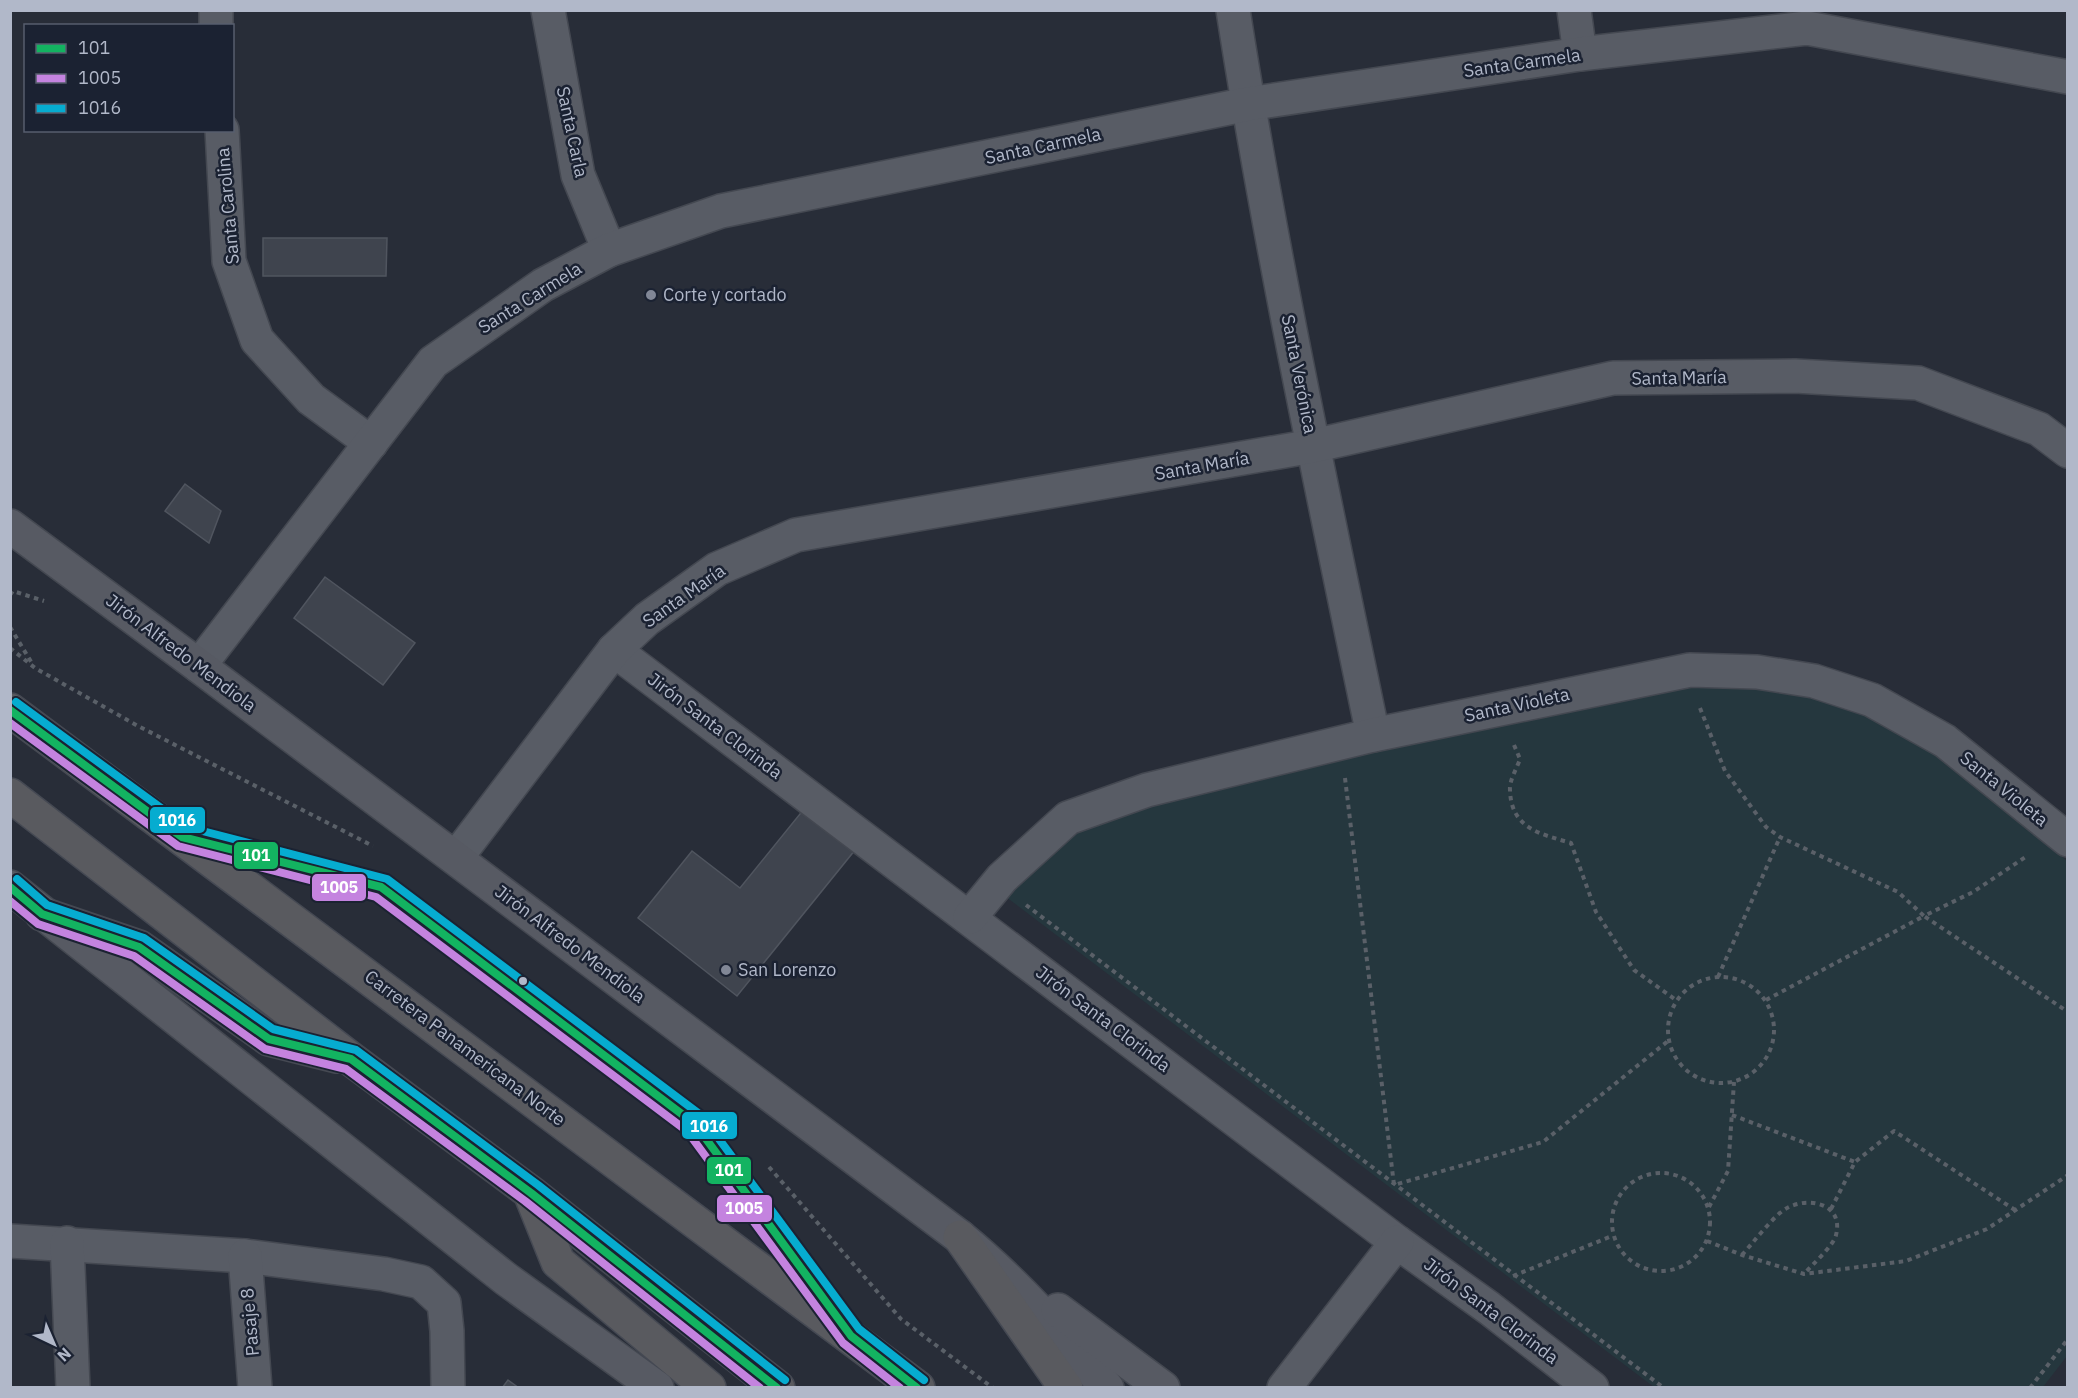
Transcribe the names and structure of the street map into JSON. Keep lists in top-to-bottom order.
{
  "streets": {
    "highway": ["Carretera Panamericana Norte"],
    "main road": ["Jirón Alfredo Mendiola"],
    "street": [
      "Santa Carmela",
      "Santa Carla",
      "Santa Carolina",
      "Santa Verónica",
      "Santa María",
      "Santa Violeta",
      "Jirón Santa Clorinda",
      "Pasaje 8"
    ]
  },
  "crossings": [
    ["Santa Carmela", "Santa Carla"],
    ["Santa Carmela", "Santa Carolina"],
    ["Santa Carmela", "Santa Verónica"],
    ["Santa Carmela", "Jirón Alfredo Mendiola"],
    ["Santa Verónica", "Santa María"],
    ["Santa Verónica", "Santa Violeta"],
    ["Santa María", "Jirón Alfredo Mendiola"],
    ["Santa María", "Jirón Santa Clorinda"],
    ["Santa Violeta", "Jirón Santa Clorinda"]
  ],
  "places": ["Corte y cortado", "San Lorenzo"],
  "lines": ["transit line 1016", "transit line 101", "transit line 1005"],
  "legend": ["101", "1005", "1016"],
  "north": "bottom right"
}
